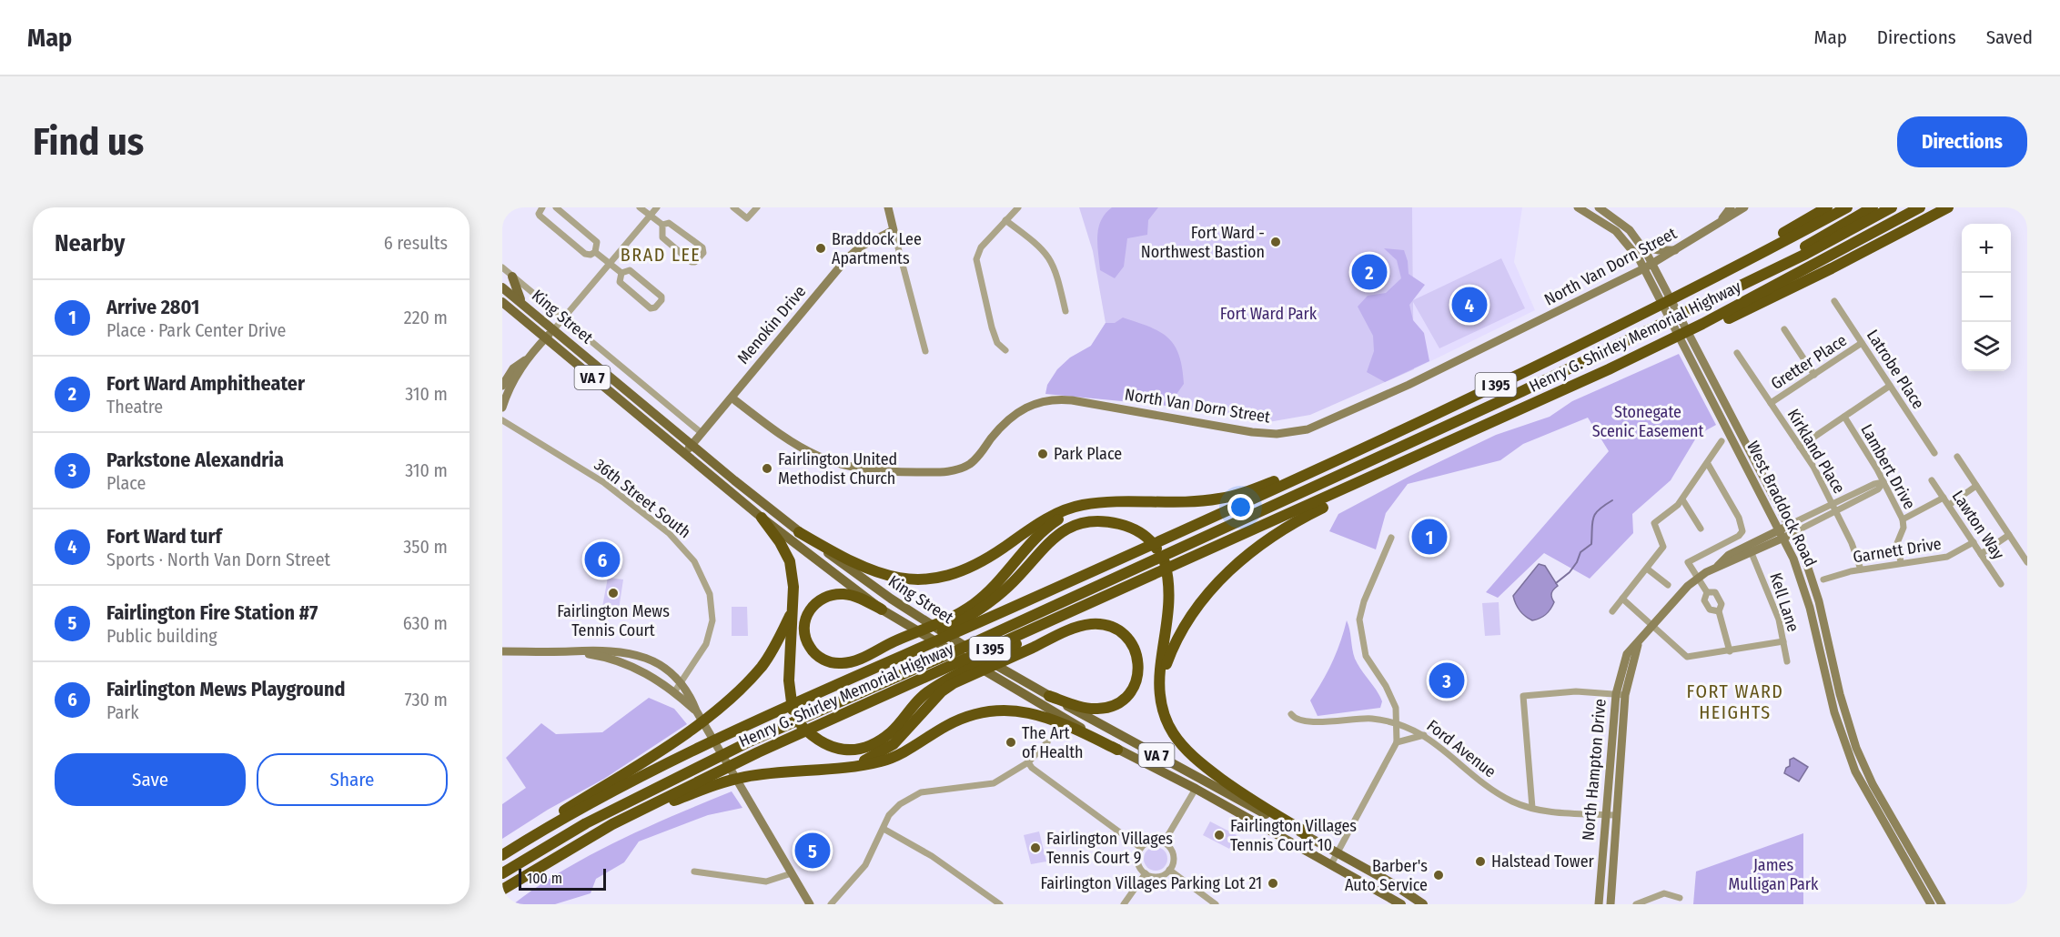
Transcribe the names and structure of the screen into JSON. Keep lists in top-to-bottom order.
{
  "streets": {
    "highway": ["Henry G. Shirley Memorial Highway", "I 395"],
    "main road": [
      "North Van Dorn Street",
      "King Street",
      "Menokin Drive",
      "VA 7",
      "West Braddock Road",
      "North Hampton Drive"
    ],
    "street": [
      "Gretter Place",
      "Latrobe Place",
      "Kirkland Place",
      "Lambert Drive",
      "36th Street South",
      "Lawton Way",
      "Garnett Drive",
      "Kell Lane",
      "Ford Avenue"
    ]
  },
  "crossings": [
    ["North Van Dorn Street", "Menokin Drive"],
    ["North Van Dorn Street", "West Braddock Road"],
    ["King Street", "Menokin Drive"],
    ["Gretter Place", "Latrobe Place"],
    ["Gretter Place", "Kirkland Place"],
    ["Kirkland Place", "Garnett Drive"],
    ["Kirkland Place", "North Hampton Drive"],
    ["Lambert Drive", "Garnett Drive"],
    ["Lambert Drive", "North Hampton Drive"],
    ["West Braddock Road", "North Hampton Drive"],
    ["Lawton Way", "Garnett Drive"],
    ["Kell Lane", "North Hampton Drive"],
    ["Ford Avenue", "North Hampton Drive"]
  ],
  "districts": ["BRAD LEE", "FORT WARD HEIGHTS"],
  "parks": ["Fort Ward Park", "Stonegate Scenic Easement", "James Mulligan Park"],
  "places": [
    "Fort Ward - Northwest Bastion",
    "Braddock Lee Apartments",
    "Park Place",
    "Fairlington United Methodist Church",
    "Fairlington Mews Tennis Court",
    "The Art of Health",
    "Fairlington Villages Tennis Court 10",
    "Fairlington Villages Tennis Court 9",
    "Halstead Tower",
    "Barber's Auto Service",
    "Fairlington Villages Parking Lot 21"
  ],
  "scale_bar": "100 m",
  "page": {
    "header": "Map",
    "nav": ["Map", "Directions", "Saved"],
    "buttons": [
      "Directions",
      ["Save", "Share"]
    ],
    "title": "Find us",
    "heading": ["Nearby", "6 results"],
    "map_buttons": ["+", "−"],
    "pins": [
      "2",
      "4",
      "1",
      "6",
      "3",
      "5"
    ],
    "list": [
      {
        "mark": "1",
        "name": "Arrive 2801",
        "note": "Place · Park Center Drive",
        "value": "220 m"
      },
      {
        "mark": "2",
        "name": "Fort Ward Amphitheater",
        "note": "Theatre",
        "value": "310 m"
      },
      {
        "mark": "3",
        "name": "Parkstone Alexandria",
        "note": "Place",
        "value": "310 m"
      },
      {
        "mark": "4",
        "name": "Fort Ward turf",
        "note": "Sports · North Van Dorn Street",
        "value": "350 m"
      },
      {
        "mark": "5",
        "name": "Fairlington Fire Station #7",
        "note": "Public building",
        "value": "630 m"
      },
      {
        "mark": "6",
        "name": "Fairlington Mews Playground",
        "note": "Park",
        "value": "730 m"
      }
    ],
    "scale": "100 m"
  }
}
